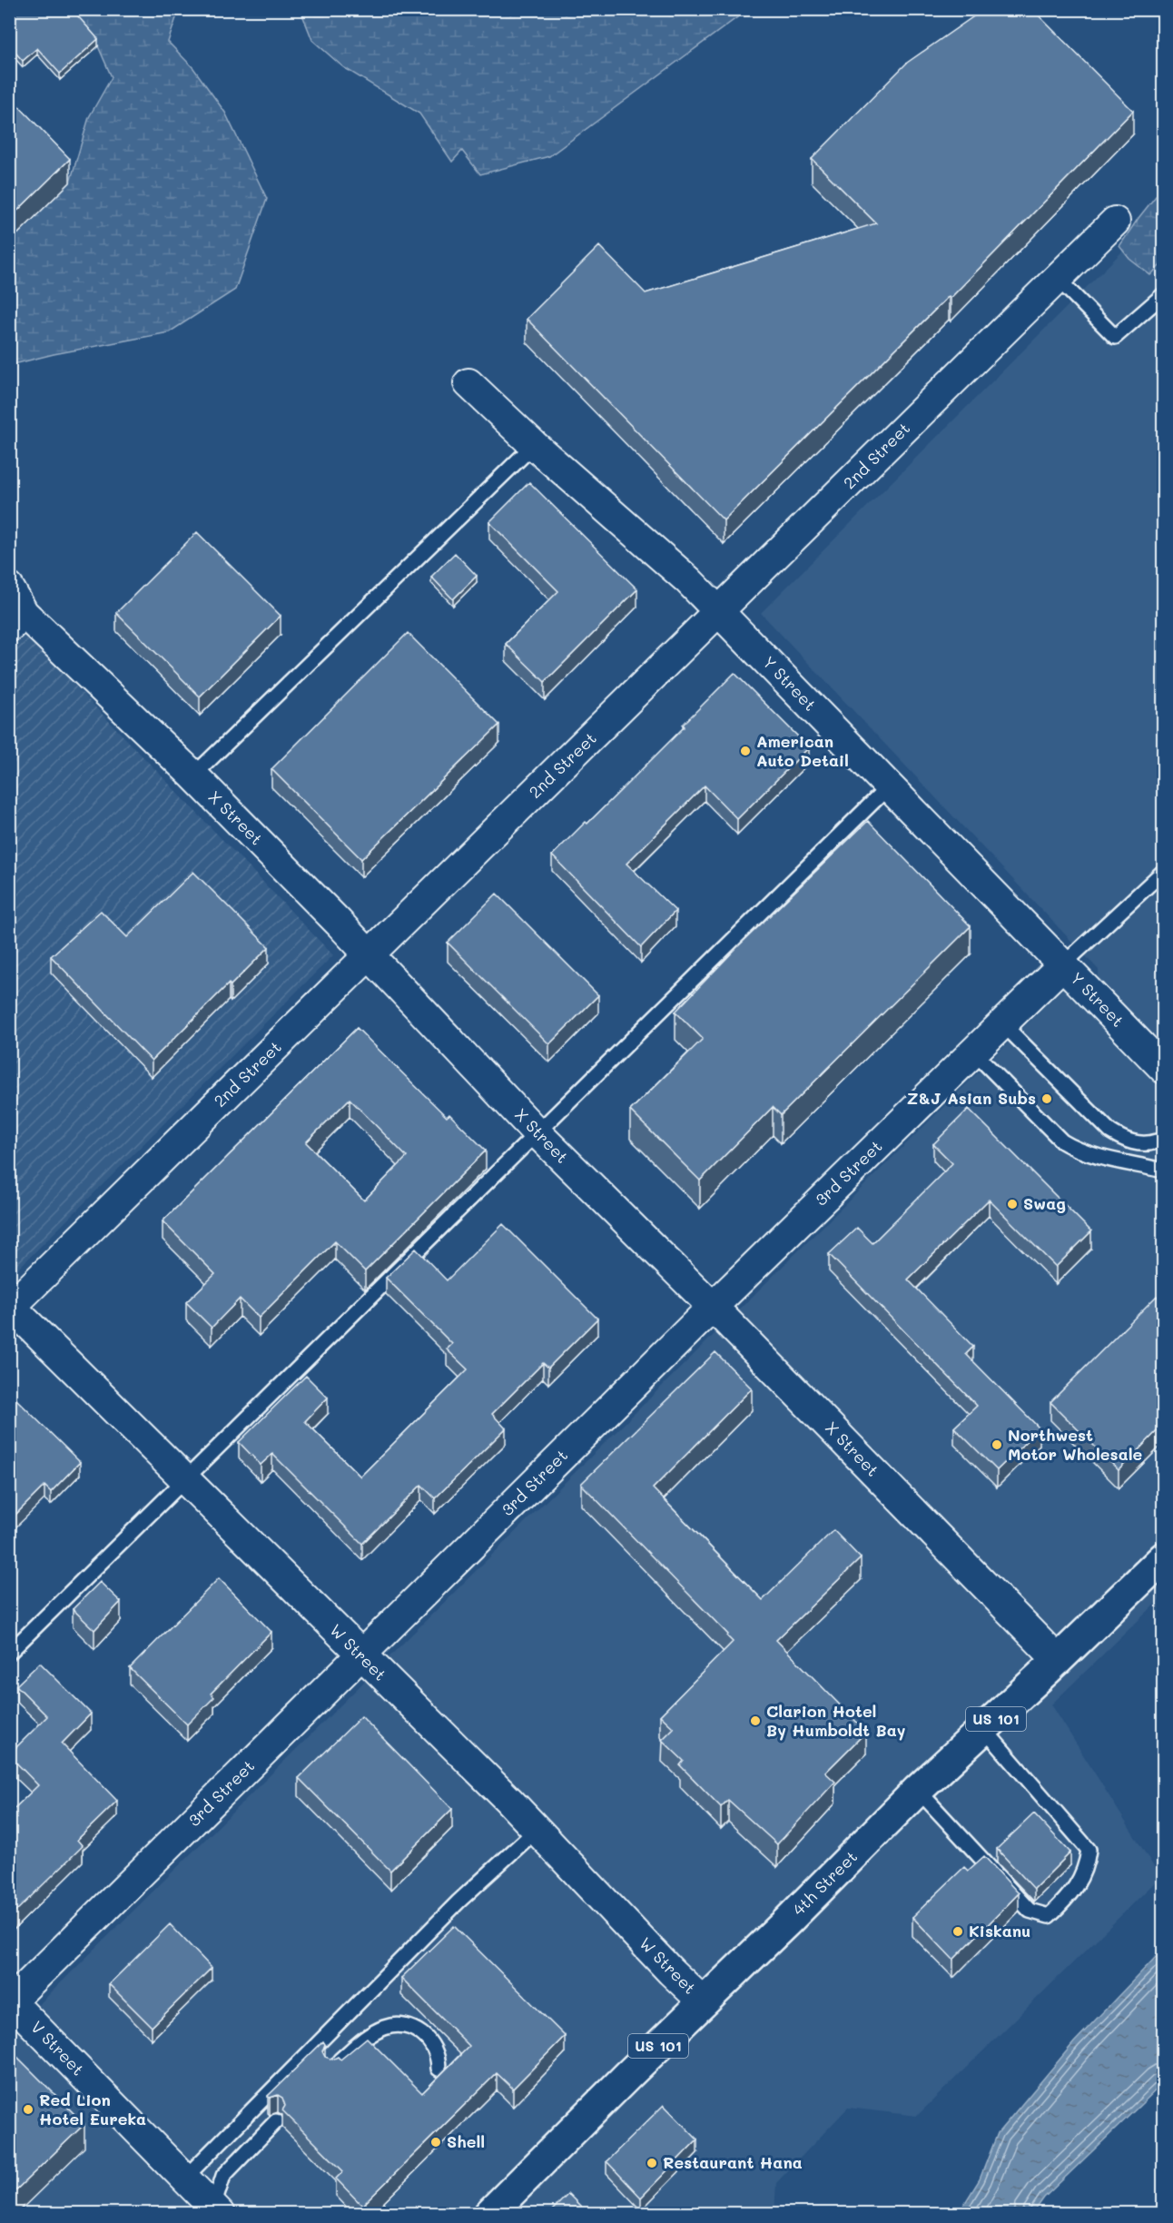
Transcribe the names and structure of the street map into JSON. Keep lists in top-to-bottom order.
{
  "streets": {
    "highway": ["US 101", "4th Street"],
    "street": [
      "2nd Street",
      "Y Street",
      "X Street",
      "3rd Street",
      "W Street",
      "V Street"
    ]
  },
  "crossings": [
    ["2nd Street", "Y Street"],
    ["2nd Street", "X Street"],
    ["2nd Street", "W Street"],
    ["Y Street", "3rd Street"],
    ["X Street", "3rd Street"],
    ["X Street", "4th Street"],
    ["3rd Street", "W Street"],
    ["3rd Street", "V Street"],
    ["W Street", "4th Street"]
  ],
  "places": [
    "American Auto Detail",
    "Z&J Asian Subs",
    "Swag",
    "Northwest Motor Wholesale",
    "Clarion Hotel By Humboldt Bay",
    "Kiskanu",
    "Red Lion Hotel Eureka",
    "Shell",
    "Restaurant Hana"
  ]
}
